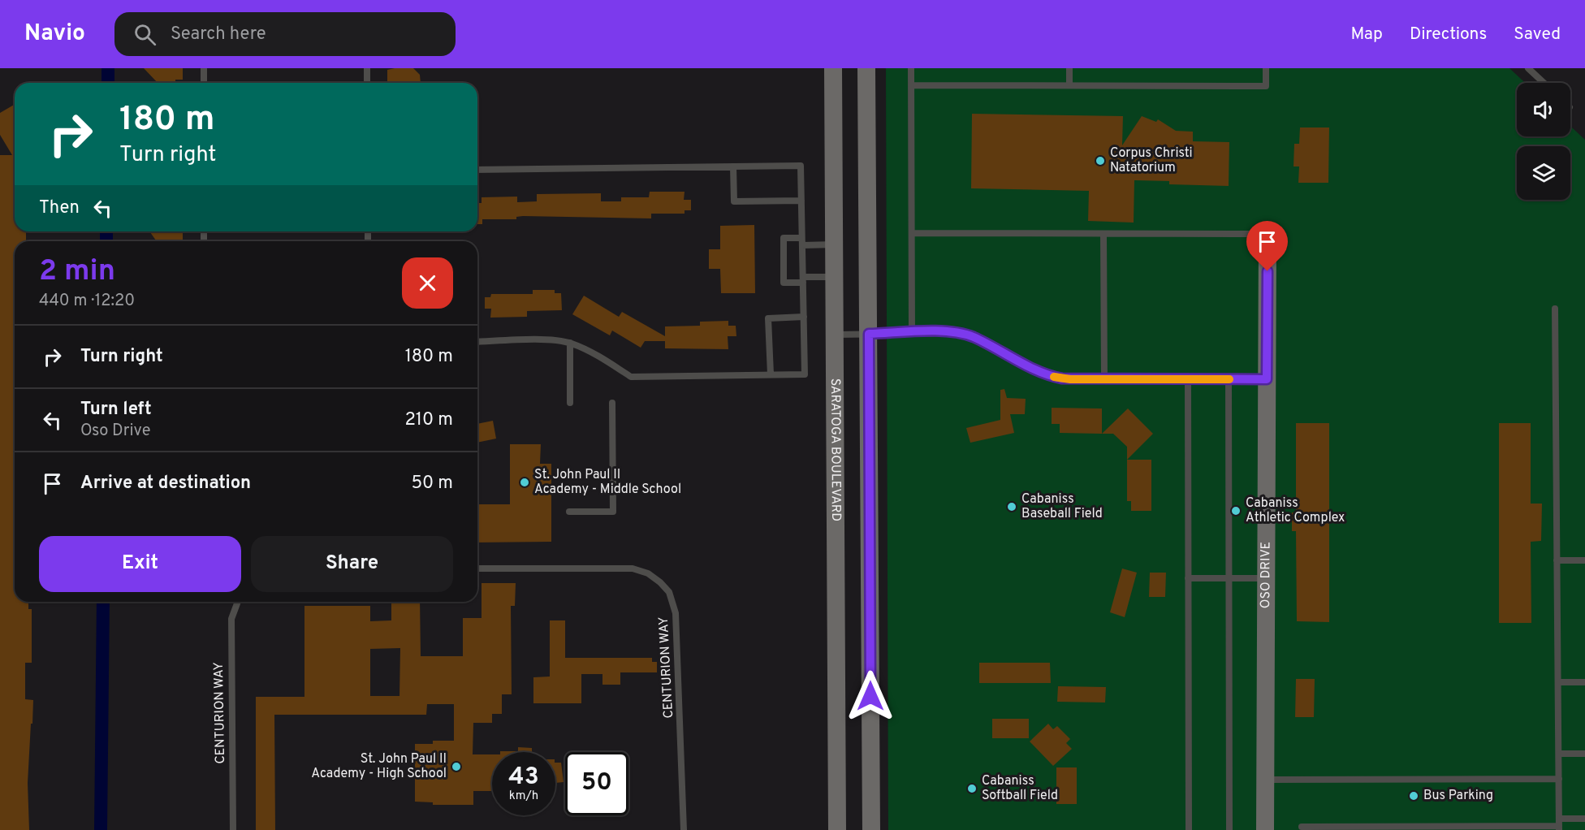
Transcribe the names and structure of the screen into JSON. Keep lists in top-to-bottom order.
{
  "streets": {
    "main road": ["SARATOGA BOULEVARD", "OSO DRIVE"],
    "lane": ["CENTURION WAY"]
  },
  "places": [
    "Corpus Christi Natatorium",
    "St. John Paul II Academy - Middle School",
    "Cabaniss Baseball Field",
    "Cabaniss Athletic Complex",
    "St. John Paul II Academy - High School",
    "Cabaniss Softball Field",
    "Bus Parking"
  ],
  "page": {
    "header": "Navio",
    "search": "Search here",
    "nav": ["Map", "Directions", "Saved"],
    "turn": ["180 m", "Turn right"],
    "then": "Then",
    "heading": ["2 min", "440 m · 12:20"],
    "list": [
      {
        "name": "Turn right",
        "value": "180 m"
      },
      {
        "name": "Turn left",
        "note": "Oso Drive",
        "value": "210 m"
      },
      {
        "name": "Arrive at destination",
        "value": "50 m"
      }
    ],
    "buttons": ["Exit", "Share"],
    "speed": "43 km/h",
    "limit": "50"
  }
}
